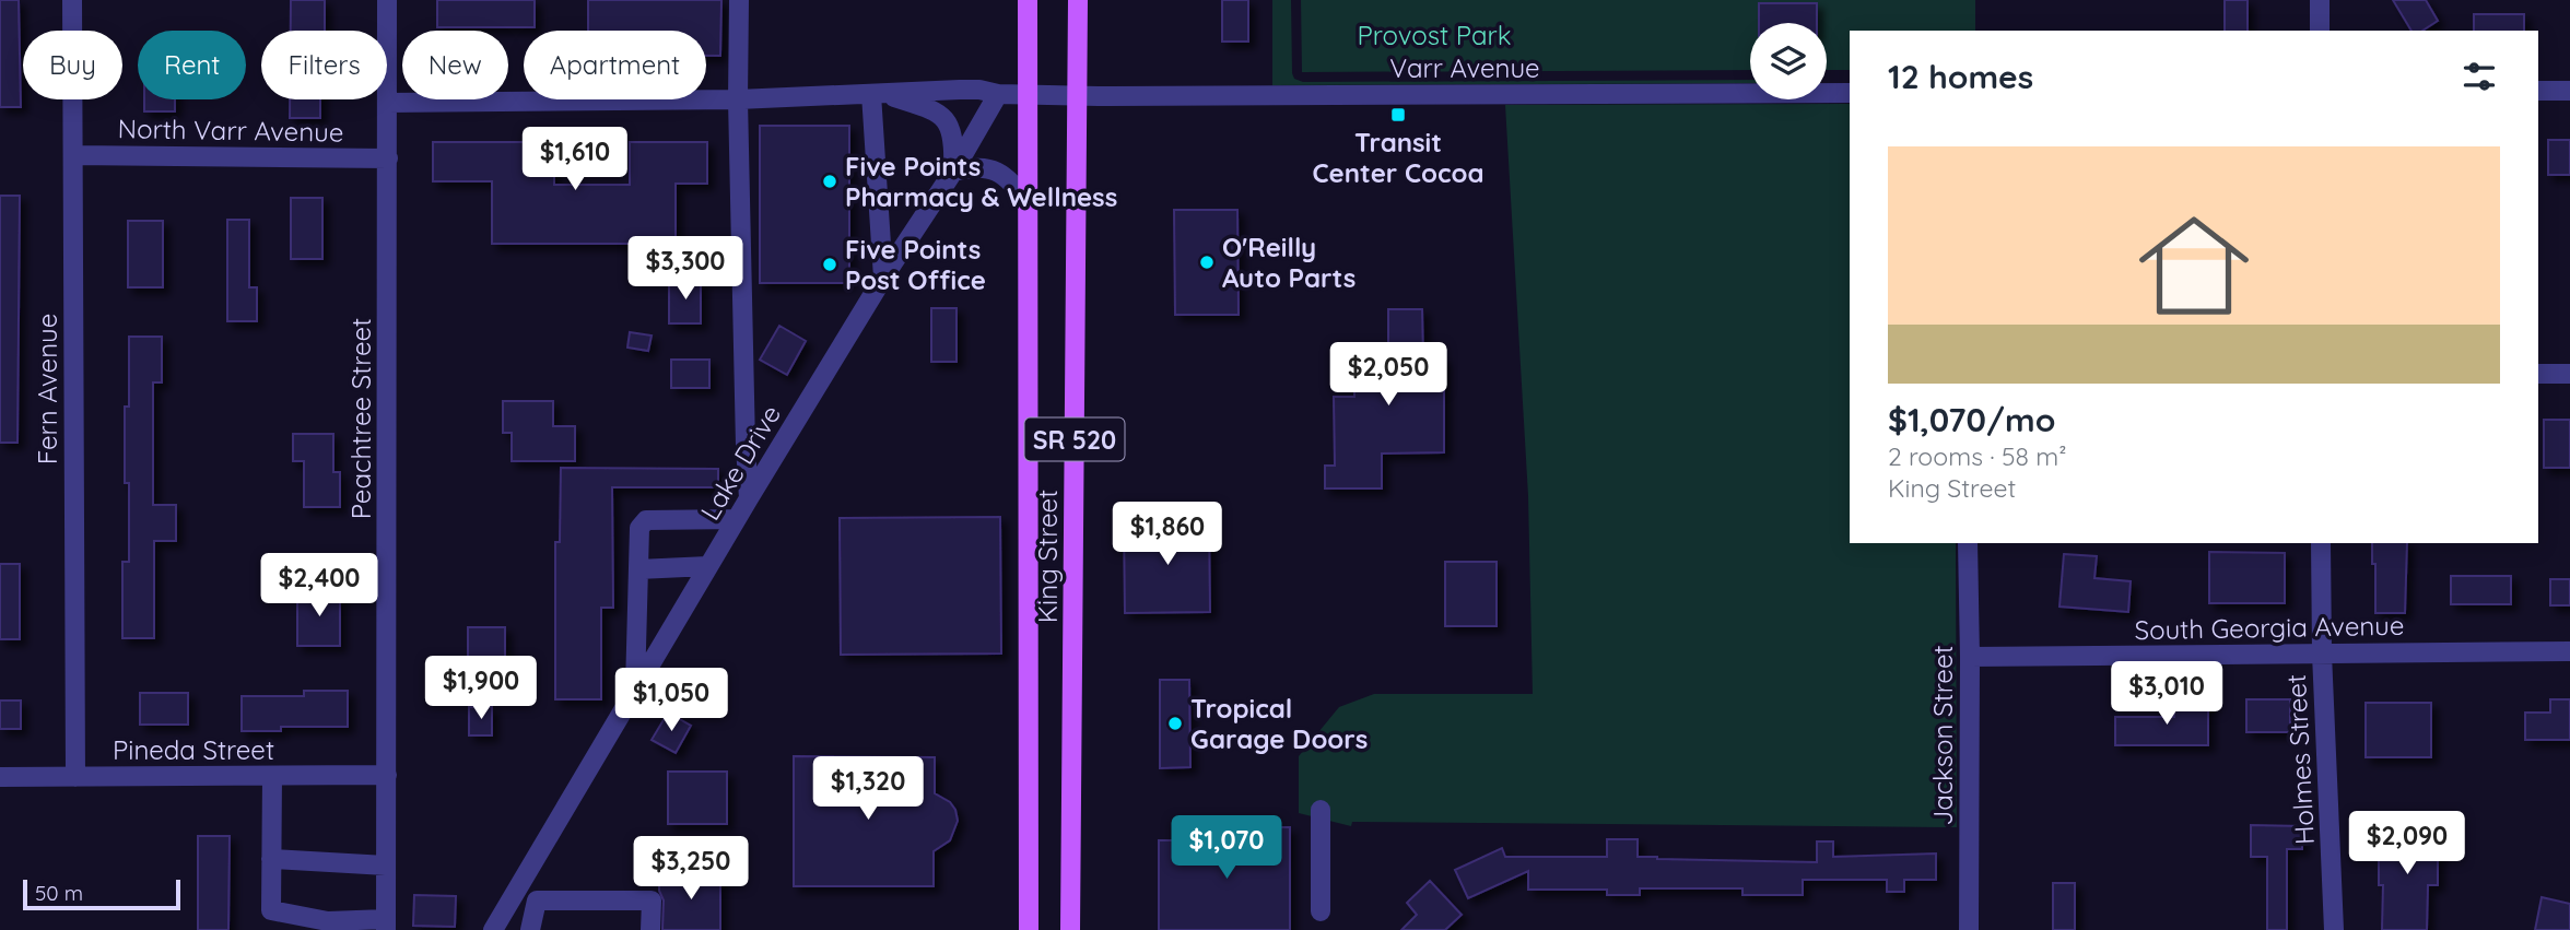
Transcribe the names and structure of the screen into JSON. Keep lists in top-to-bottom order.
{
  "streets": {
    "main road": ["SR 520", "King Street"],
    "street": [
      "Varr Avenue",
      "North Varr Avenue",
      "Fern Avenue",
      "Peachtree Street",
      "Lake Drive",
      "South Georgia Avenue",
      "Jackson Street",
      "Pineda Street",
      "Holmes Street"
    ]
  },
  "crossings": [
    ["Varr Avenue", "King Street"],
    ["North Varr Avenue", "Fern Avenue"],
    ["North Varr Avenue", "Peachtree Street"],
    ["Fern Avenue", "Pineda Street"],
    ["Peachtree Street", "Pineda Street"],
    ["South Georgia Avenue", "Jackson Street"],
    ["South Georgia Avenue", "Holmes Street"]
  ],
  "parks": ["Provost Park"],
  "places": {
    "transit": ["Transit Center Cocoa"],
    "other": [
      "Five Points Pharmacy & Wellness",
      "O'Reilly Auto Parts",
      "Five Points Post Office",
      "Tropical Garage Doors"
    ]
  },
  "scale_bar": "50 m",
  "page": {
    "chip": [
      "Buy",
      "Rent",
      "Filters",
      "New",
      "Apartment"
    ],
    "heading": "12 homes",
    "list": [
      {
        "name": "$1,070/mo",
        "note": "2 rooms · 58 m² · King Street"
      }
    ],
    "price": [
      "$1,610",
      "$3,300",
      "$2,050",
      "$1,860",
      "$2,400",
      "$1,900",
      "$3,010",
      "$1,050",
      "$1,320",
      "$2,090",
      "$1,070",
      "$3,250"
    ],
    "scale": "50 m"
  }
}
